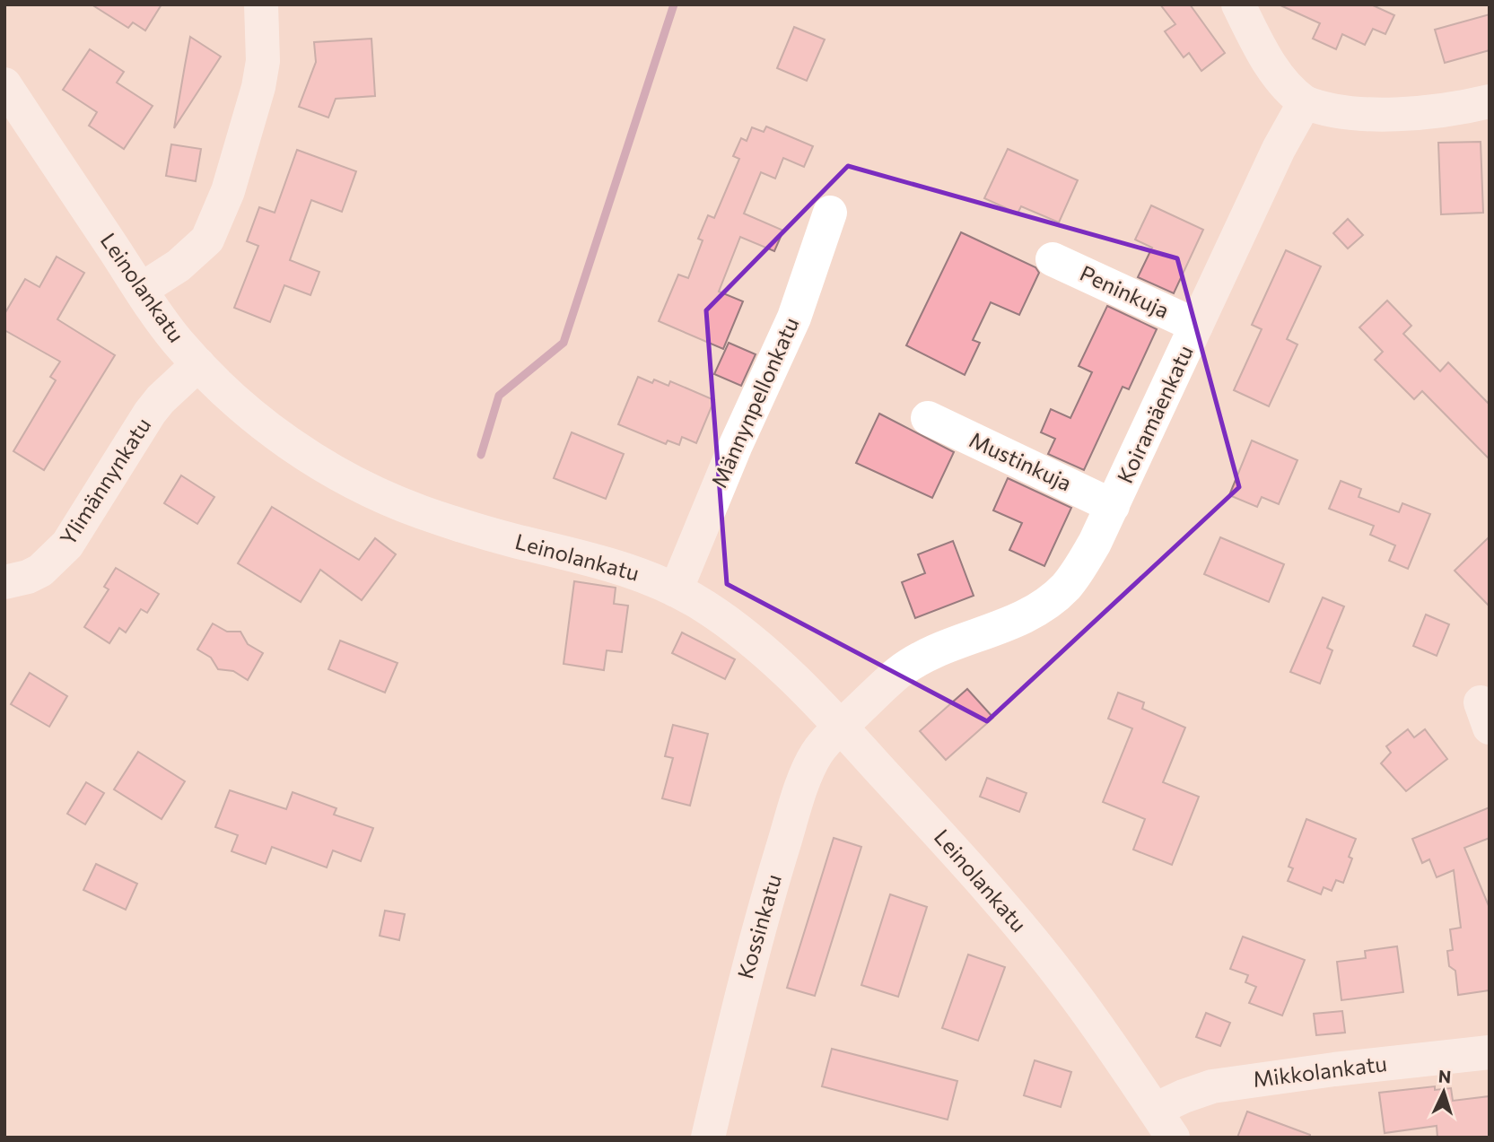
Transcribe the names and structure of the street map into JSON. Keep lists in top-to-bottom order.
{
  "streets": {
    "street": [
      "Leinolankatu",
      "Peninkuja",
      "Männynpellonkatu",
      "Koiramäenkatu",
      "Mustinkuja",
      "Ylimännynkatu",
      "Kossinkatu",
      "Mikkolankatu"
    ]
  },
  "crossings": [
    ["Leinolankatu", "Männynpellonkatu"],
    ["Leinolankatu", "Koiramäenkatu"],
    ["Leinolankatu", "Ylimännynkatu"],
    ["Leinolankatu", "Kossinkatu"],
    ["Leinolankatu", "Mikkolankatu"],
    ["Peninkuja", "Koiramäenkatu"],
    ["Koiramäenkatu", "Mustinkuja"],
    ["Koiramäenkatu", "Kossinkatu"]
  ],
  "north": "top"
}
